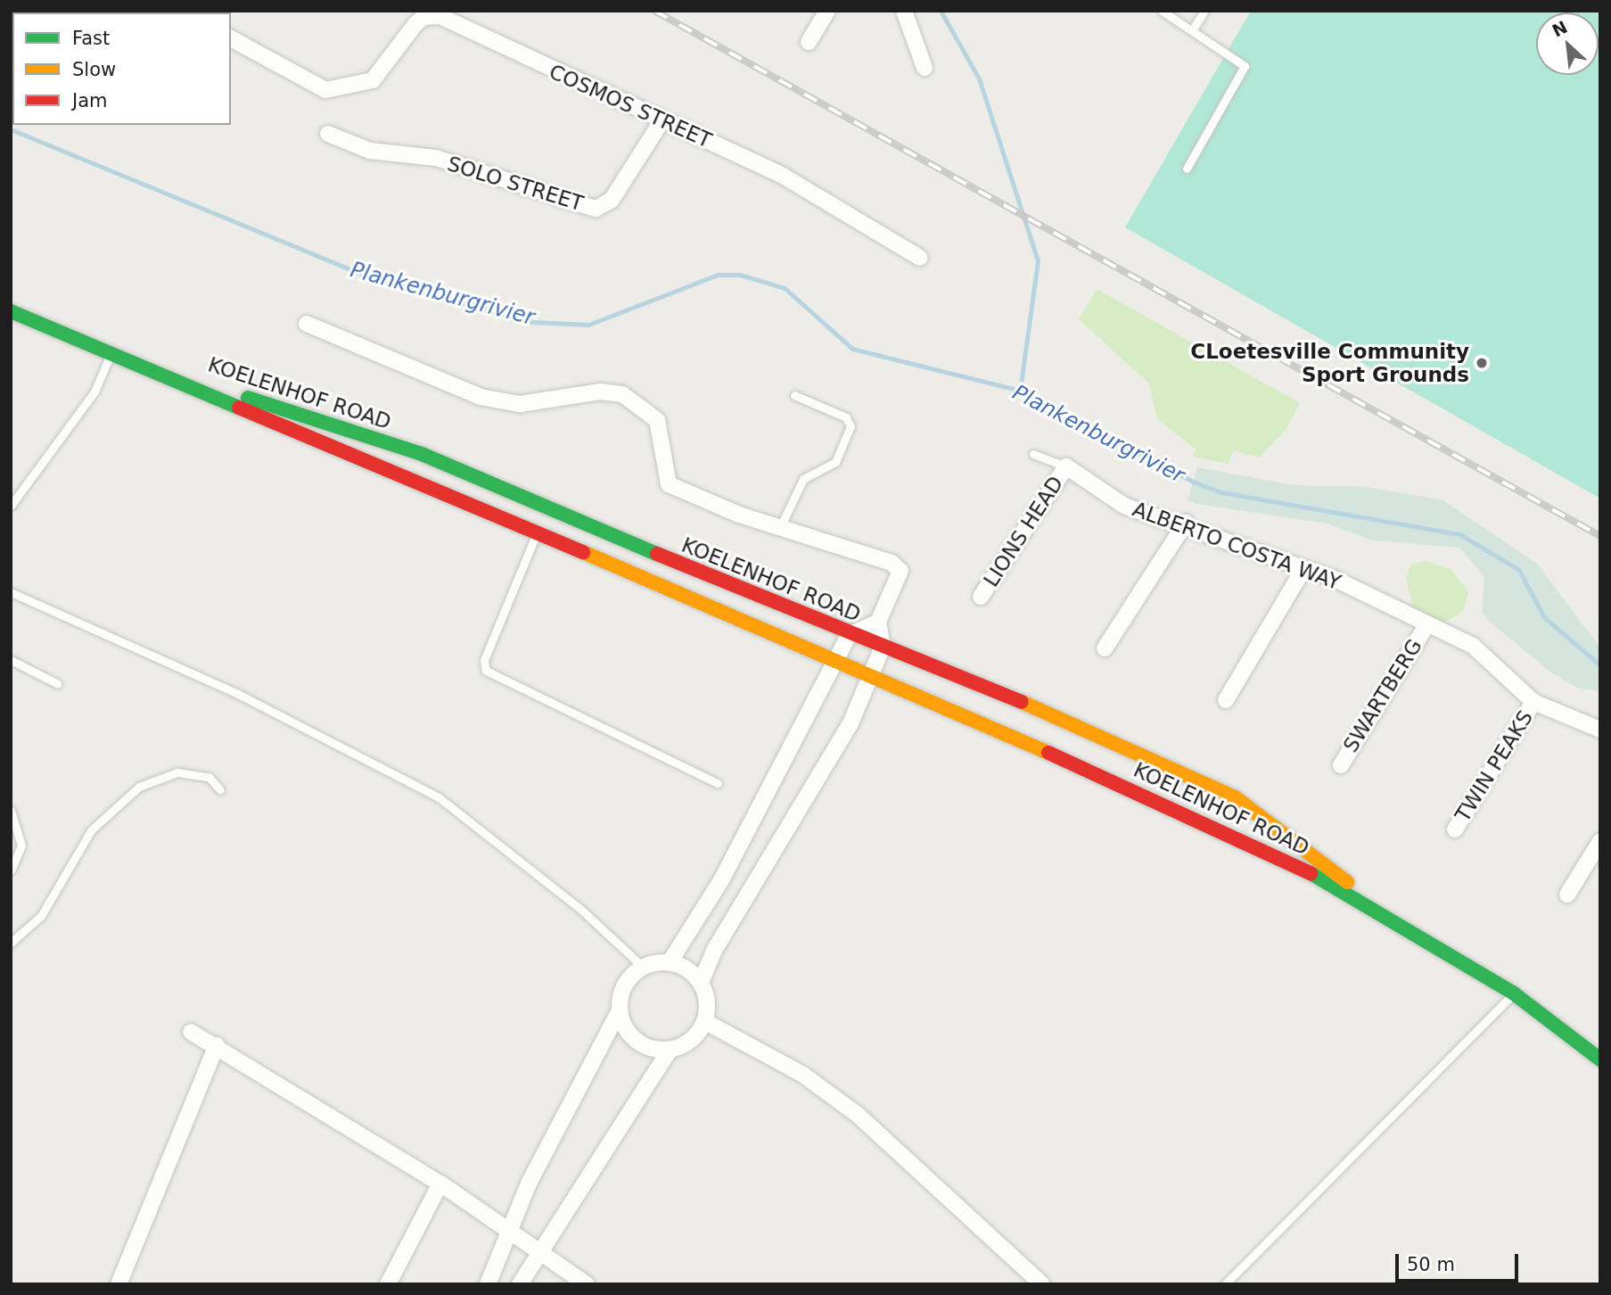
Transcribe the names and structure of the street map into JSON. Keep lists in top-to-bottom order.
{
  "streets": {
    "main road": ["KOELENHOF ROAD"],
    "street": [
      "COSMOS STREET",
      "SOLO STREET",
      "LIONS HEAD",
      "ALBERTO COSTA WAY",
      "SWARTBERG",
      "TWIN PEAKS"
    ]
  },
  "crossings": [
    ["COSMOS STREET", "SOLO STREET"],
    ["LIONS HEAD", "ALBERTO COSTA WAY"],
    ["ALBERTO COSTA WAY", "SWARTBERG"],
    ["ALBERTO COSTA WAY", "TWIN PEAKS"]
  ],
  "water": ["Plankenburgrivier"],
  "places": ["CLoetesville Community Sport Grounds"],
  "legend": ["Fast", "Slow", "Jam"],
  "scale_bar": "50 m",
  "north": "top left"
}
